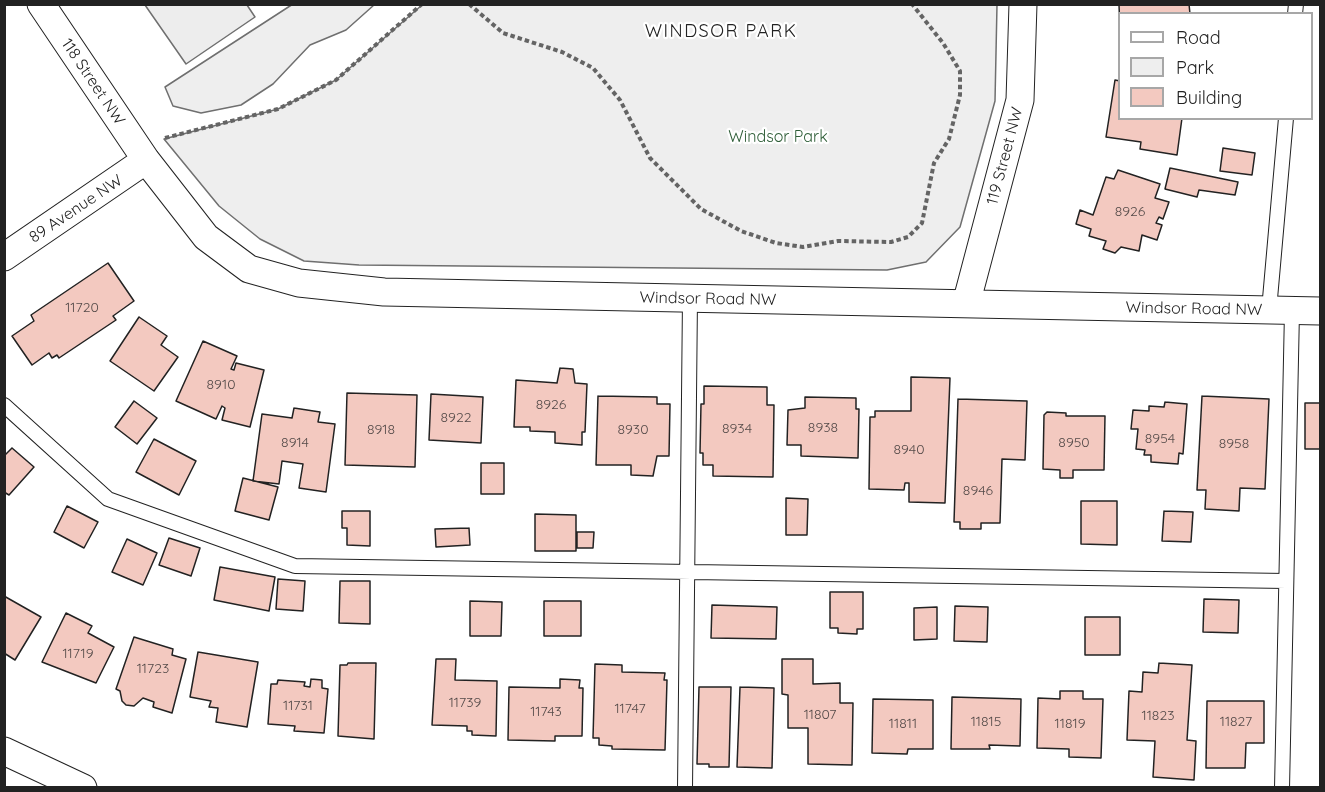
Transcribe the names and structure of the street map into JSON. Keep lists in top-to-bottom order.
{
  "streets": {
    "street": [
      "118 Street NW",
      "119 Street NW",
      "89 Avenue NW",
      "Windsor Road NW"
    ]
  },
  "crossings": [
    ["118 Street NW", "89 Avenue NW"],
    ["118 Street NW", "Windsor Road NW"],
    ["119 Street NW", "Windsor Road NW"],
    ["89 Avenue NW", "Windsor Road NW"]
  ],
  "districts": ["WINDSOR PARK"],
  "parks": ["Windsor Park"],
  "house_numbers": [
    "8926",
    "11720",
    "8910",
    "8926",
    "8922",
    "8938",
    "8934",
    "8918",
    "8930",
    "8954",
    "8914",
    "8950",
    "8958",
    "8940",
    "8946",
    "11719",
    "11723",
    "11739",
    "11731",
    "11747",
    "11743",
    "11807",
    "11823",
    "11815",
    "11827",
    "11811",
    "11819"
  ],
  "legend": ["Road", "Park", "Building"]
}
